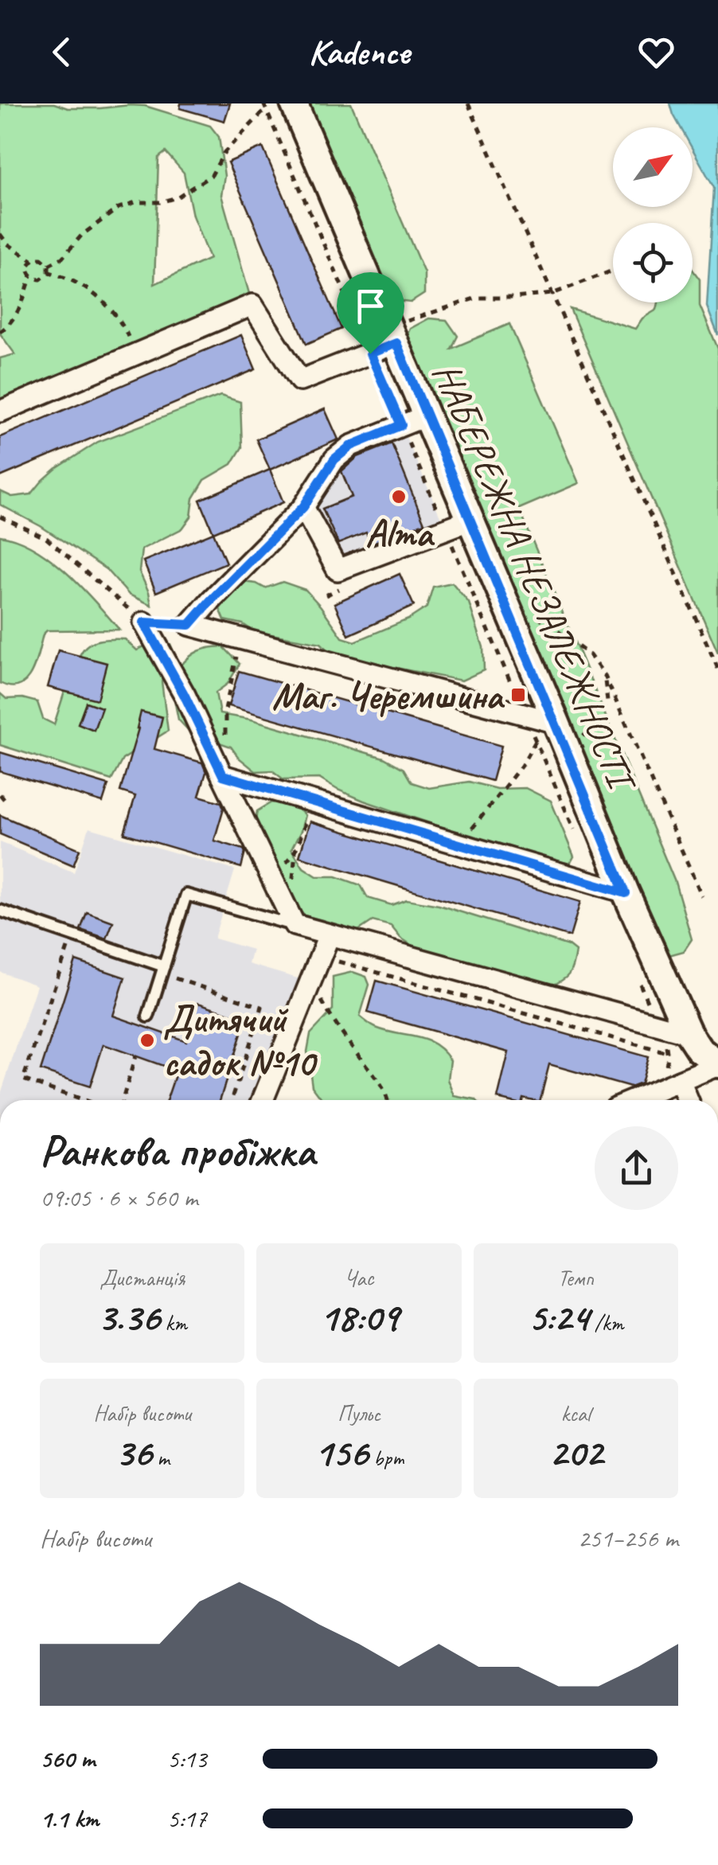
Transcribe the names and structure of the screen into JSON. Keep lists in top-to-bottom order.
{
  "streets": {
    "street": ["НАБЕРЕЖНА НЕЗАЛЕЖНОСТІ"]
  },
  "places": {
    "other": ["Alma", "Дитячий садок №10"],
    "transit": ["Маг. Черемшина"]
  },
  "north": "top right",
  "page": {
    "header": "Kadence",
    "heading": ["Ранкова пробіжка", "09:05 · 6 × 560 m"],
    "stats": [
      ["Дистанція", "3.36 km"],
      ["Час", "18:09"],
      ["Темп", "5:24 /km"],
      ["Набір висоти", "36 m"],
      ["Пульс", "156 bpm"],
      ["kcal", "202"]
    ],
    "chart": ["Набір висоти", "251–256 m"],
    "list": [
      {
        "name": "560 m",
        "note": "5:13"
      },
      {
        "name": "1.1 km",
        "note": "5:17"
      }
    ]
  }
}
